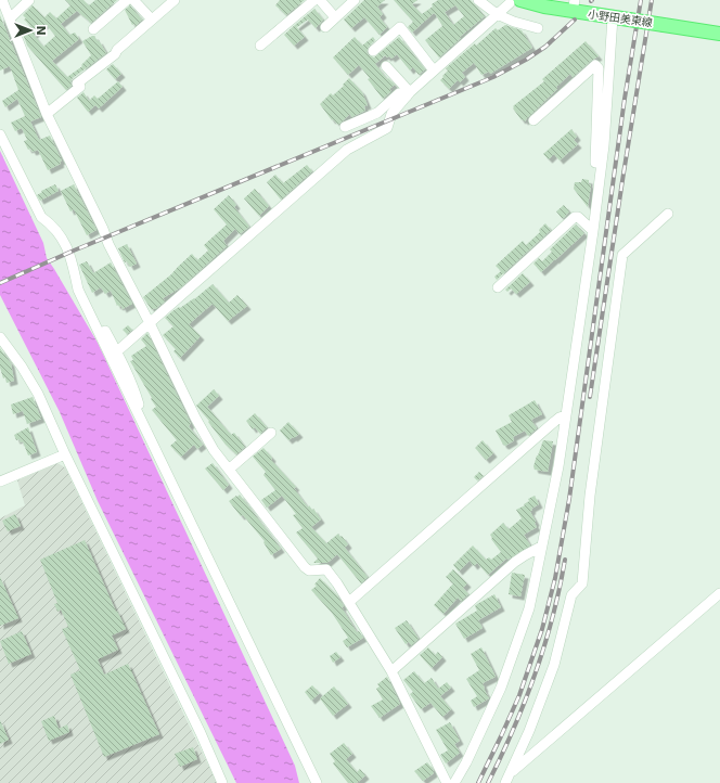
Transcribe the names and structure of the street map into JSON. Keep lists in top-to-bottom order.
{
  "streets": {
    "main road": ["小野田美東線"]
  },
  "north": "right"
}
